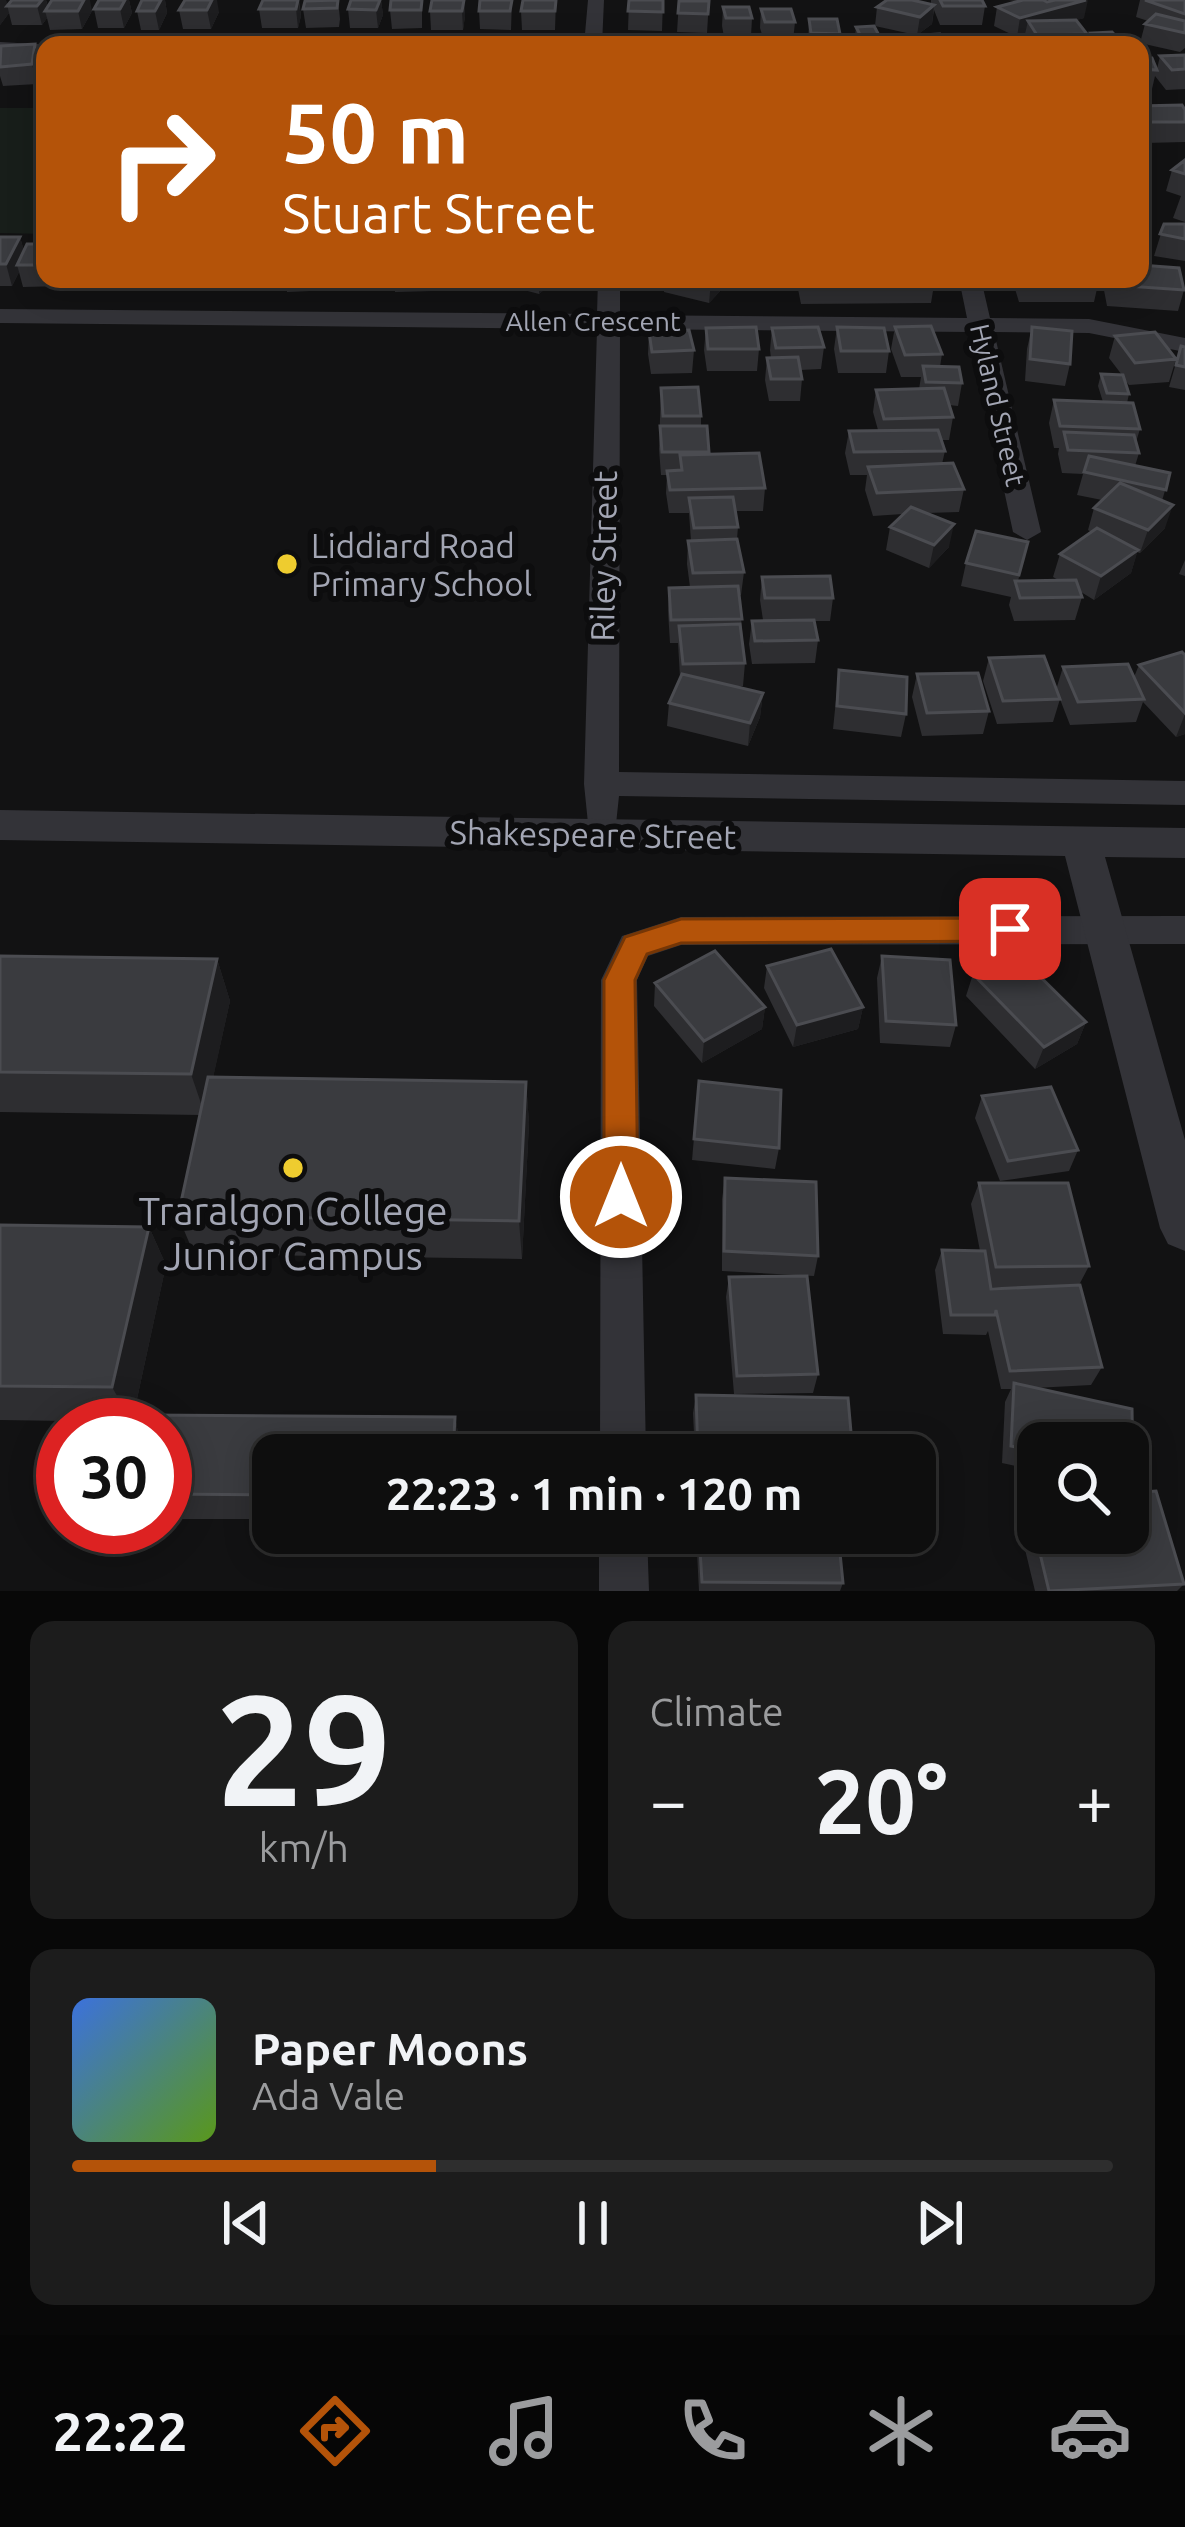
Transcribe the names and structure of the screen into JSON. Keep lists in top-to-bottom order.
{
  "streets": {
    "street": [
      "Allen Crescent",
      "Hyland Street",
      "Riley Street",
      "Shakespeare Street"
    ]
  },
  "crossings": [
    ["Allen Crescent", "Hyland Street"],
    ["Allen Crescent", "Riley Street"],
    ["Riley Street", "Shakespeare Street"]
  ],
  "places": ["Liddiard Road Primary School", "Traralgon College Junior Campus"],
  "page": {
    "turn": ["50 m", "Stuart Street"],
    "limit": "30",
    "trip": "22:23 · 1 min · 120 m",
    "tile": [
      ["29", "km/h"],
      "Climate"
    ],
    "heat": ["−", "20°", "+"],
    "song": ["Paper Moons", "Ada Vale"],
    "tabs": "22:22"
  }
}
